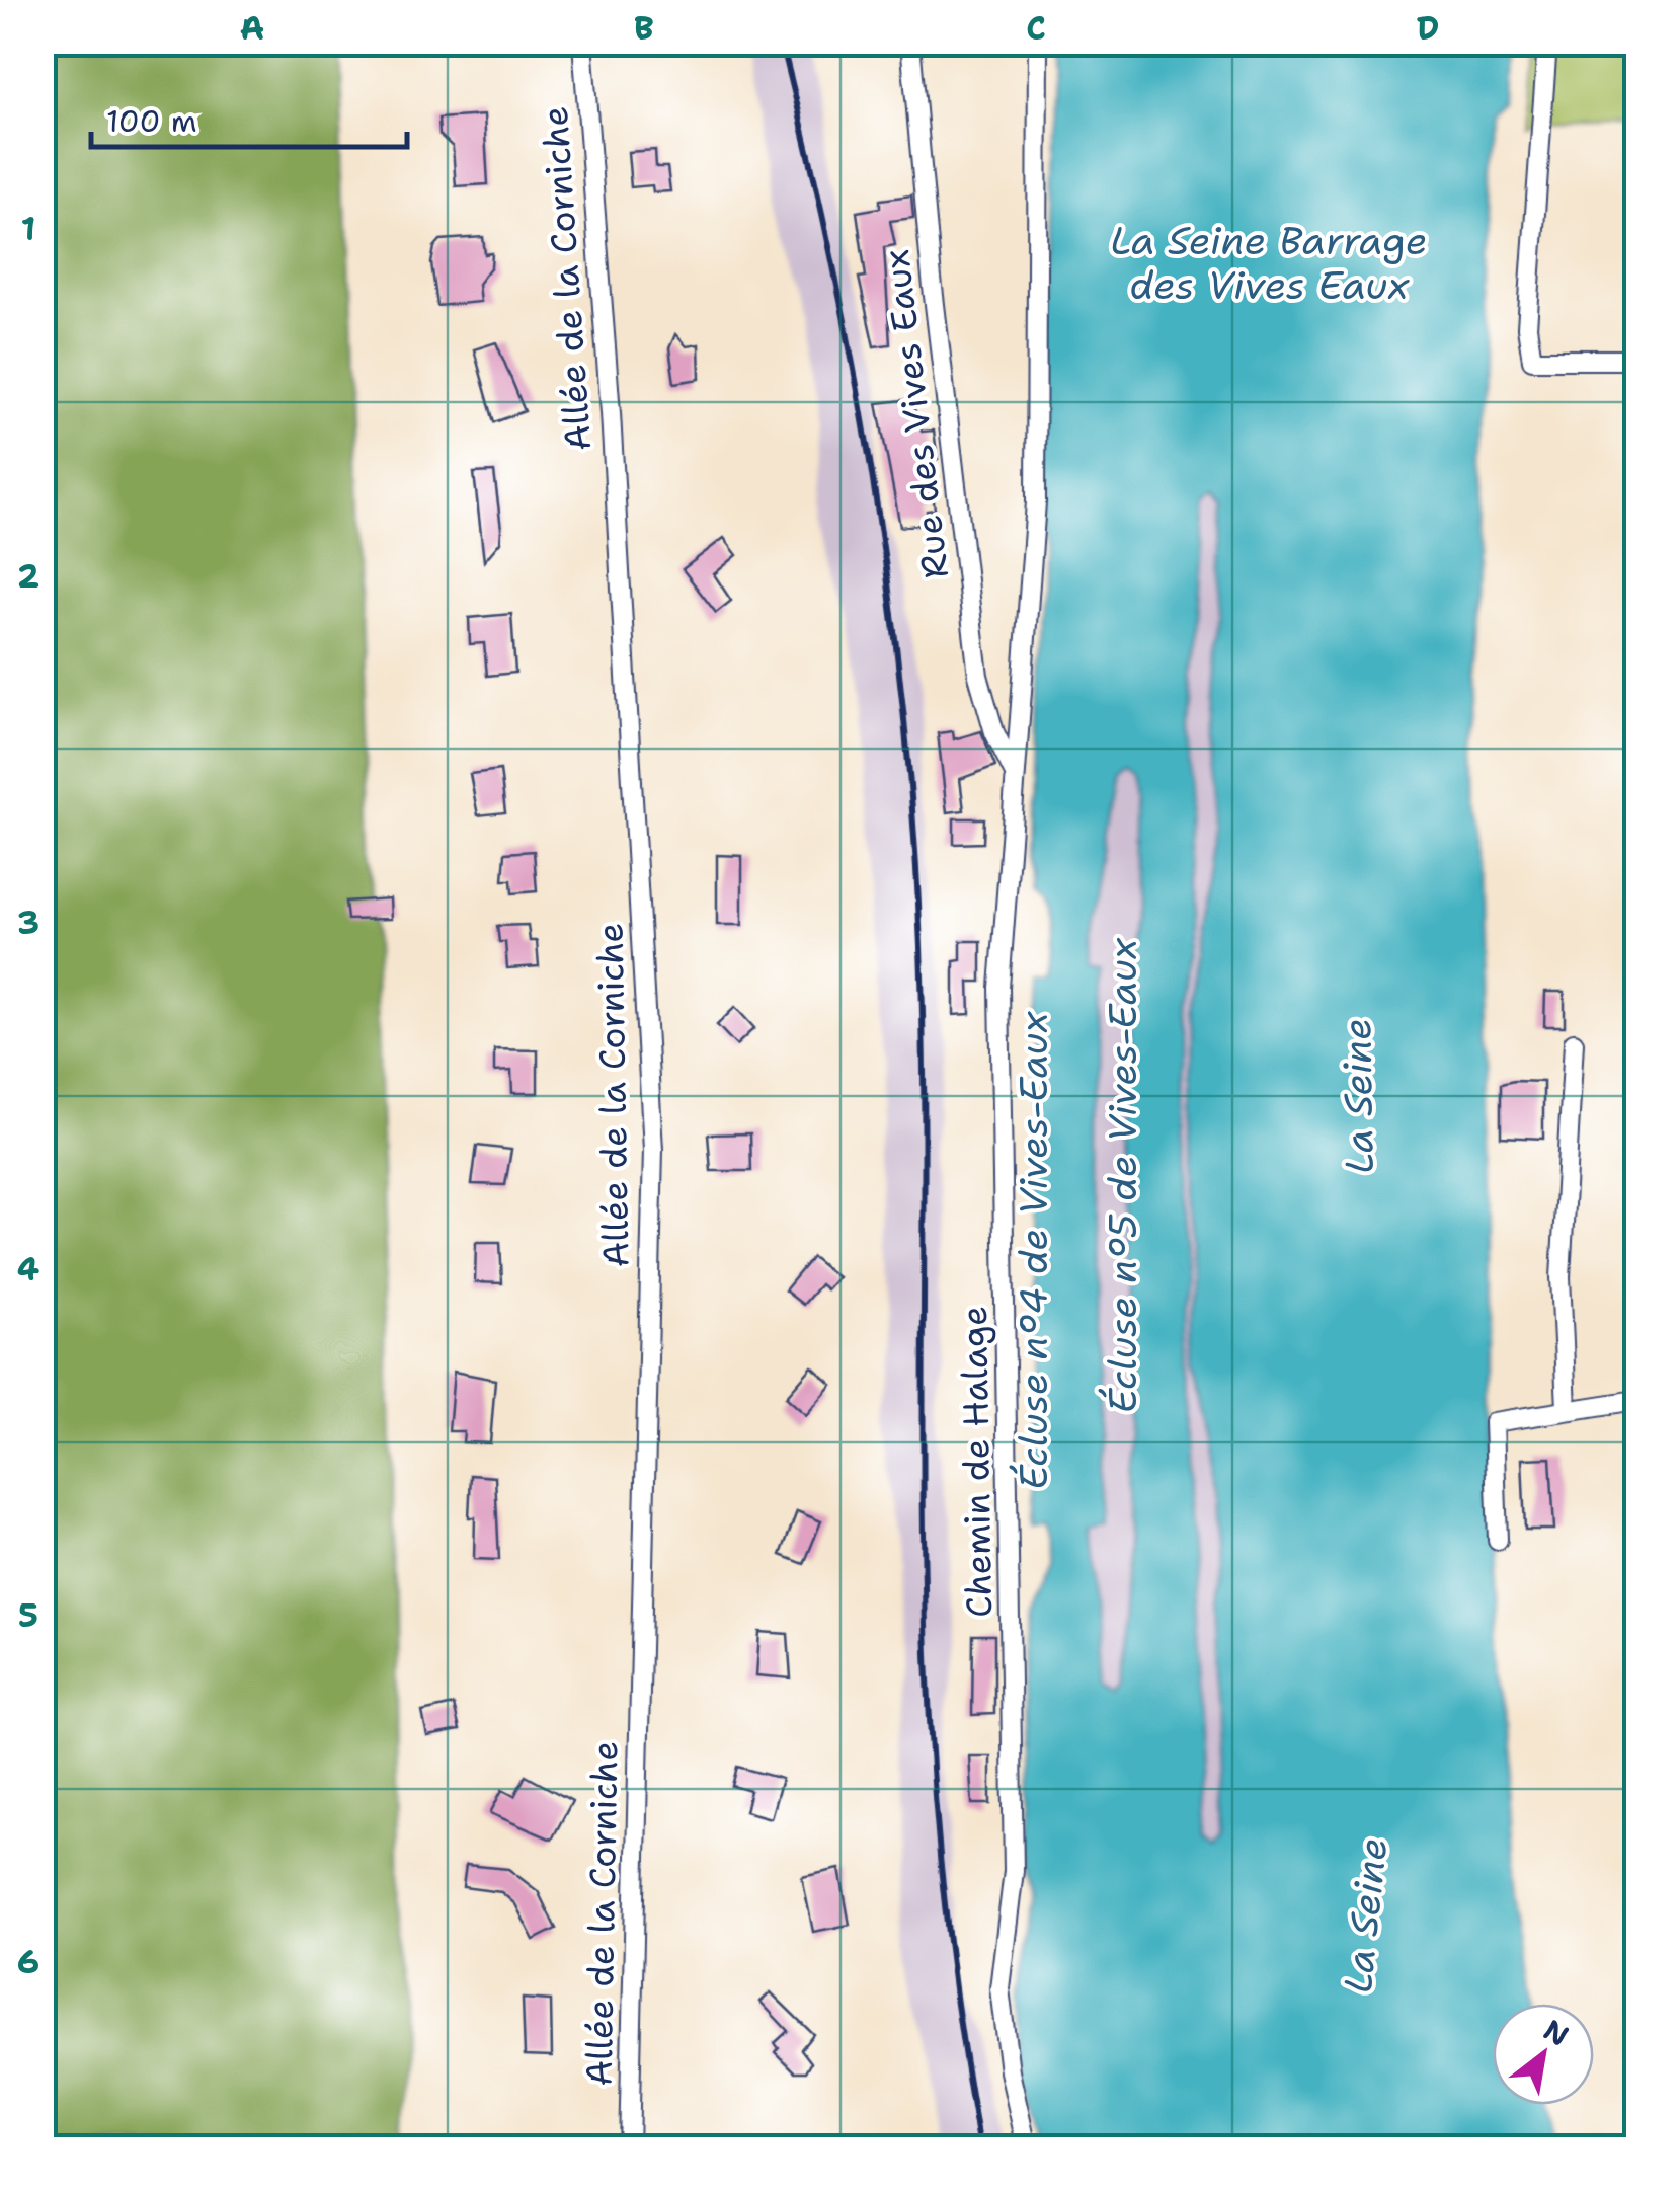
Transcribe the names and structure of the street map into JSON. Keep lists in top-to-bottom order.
{
  "streets": {
    "street": ["Allée de la Corniche", "Rue des Vives Eaux", "Chemin de Halage"]
  },
  "crossings": [
    ["Rue des Vives Eaux", "Chemin de Halage"]
  ],
  "water": [
    "La Seine Barrage des Vives Eaux",
    "La Seine",
    "Écluse n°5 de Vives-Eaux",
    "Écluse n°4 de Vives-Eaux"
  ],
  "scale_bar": "100 m",
  "north": "top right",
  "grid": {
    "columns": [
      "A",
      "B",
      "C",
      "D"
    ],
    "rows": [
      "1",
      "2",
      "3",
      "4",
      "5",
      "6"
    ]
  }
}
